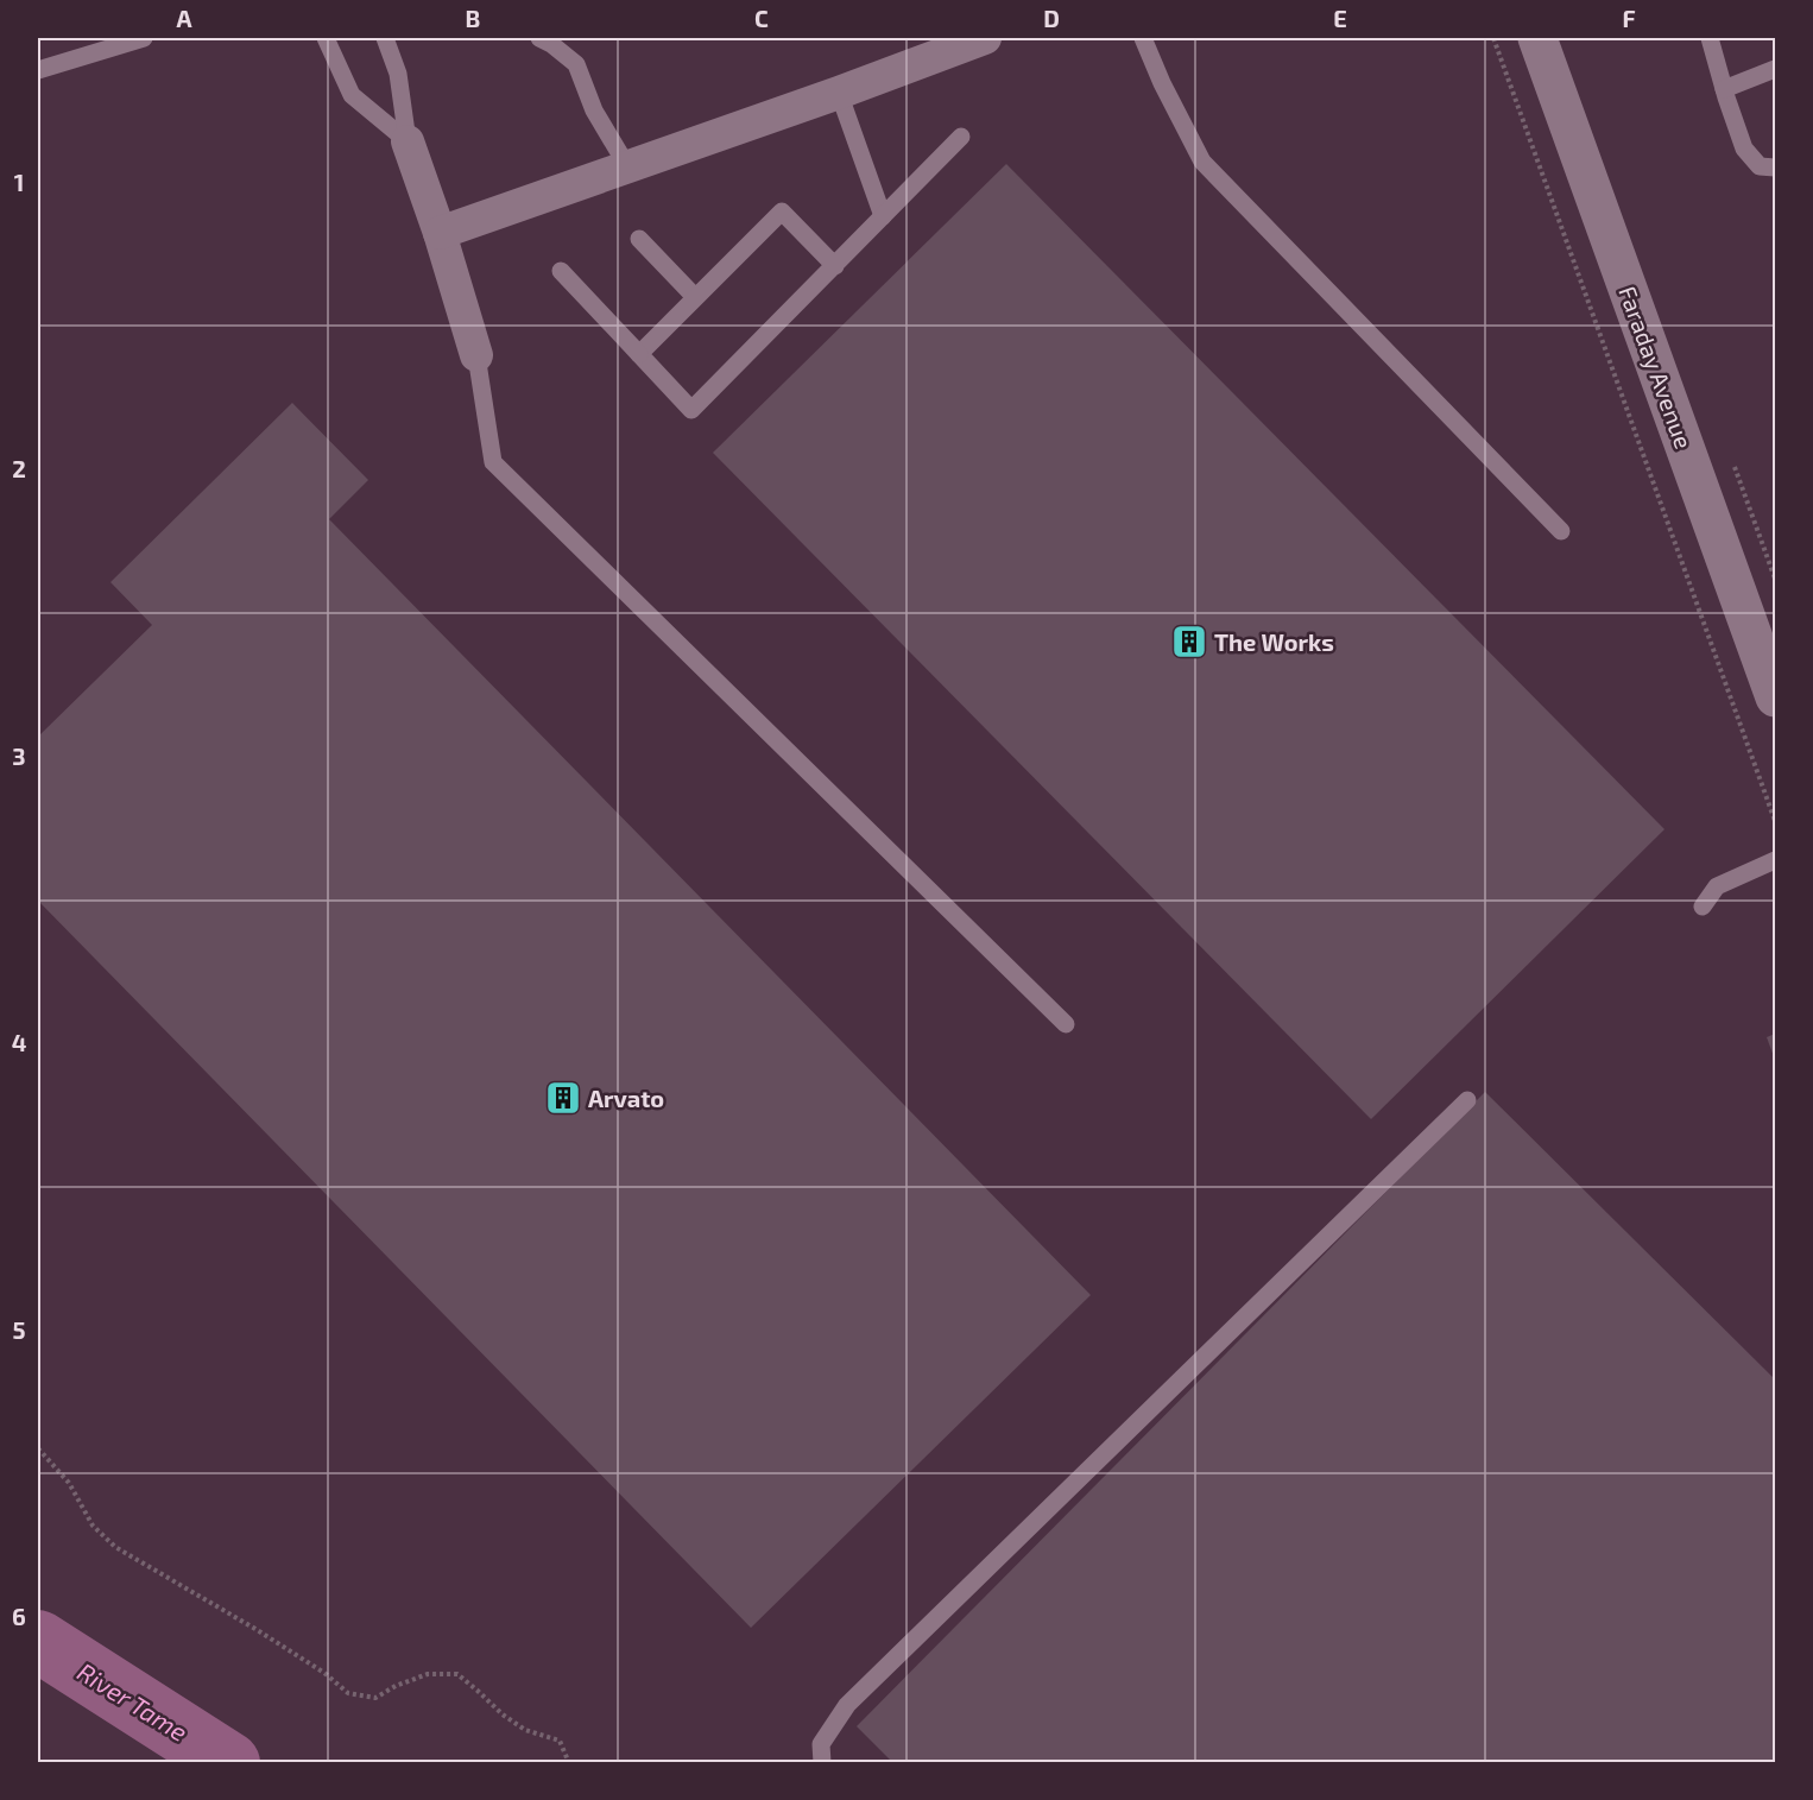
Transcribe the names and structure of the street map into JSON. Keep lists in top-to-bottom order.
{
  "streets": {
    "street": ["Faraday Avenue"]
  },
  "water": ["River Tame"],
  "places": {
    "building": ["The Works", "Arvato"]
  },
  "grid": {
    "columns": [
      "A",
      "B",
      "C",
      "D",
      "E",
      "F"
    ],
    "rows": [
      "1",
      "2",
      "3",
      "4",
      "5",
      "6"
    ]
  }
}
